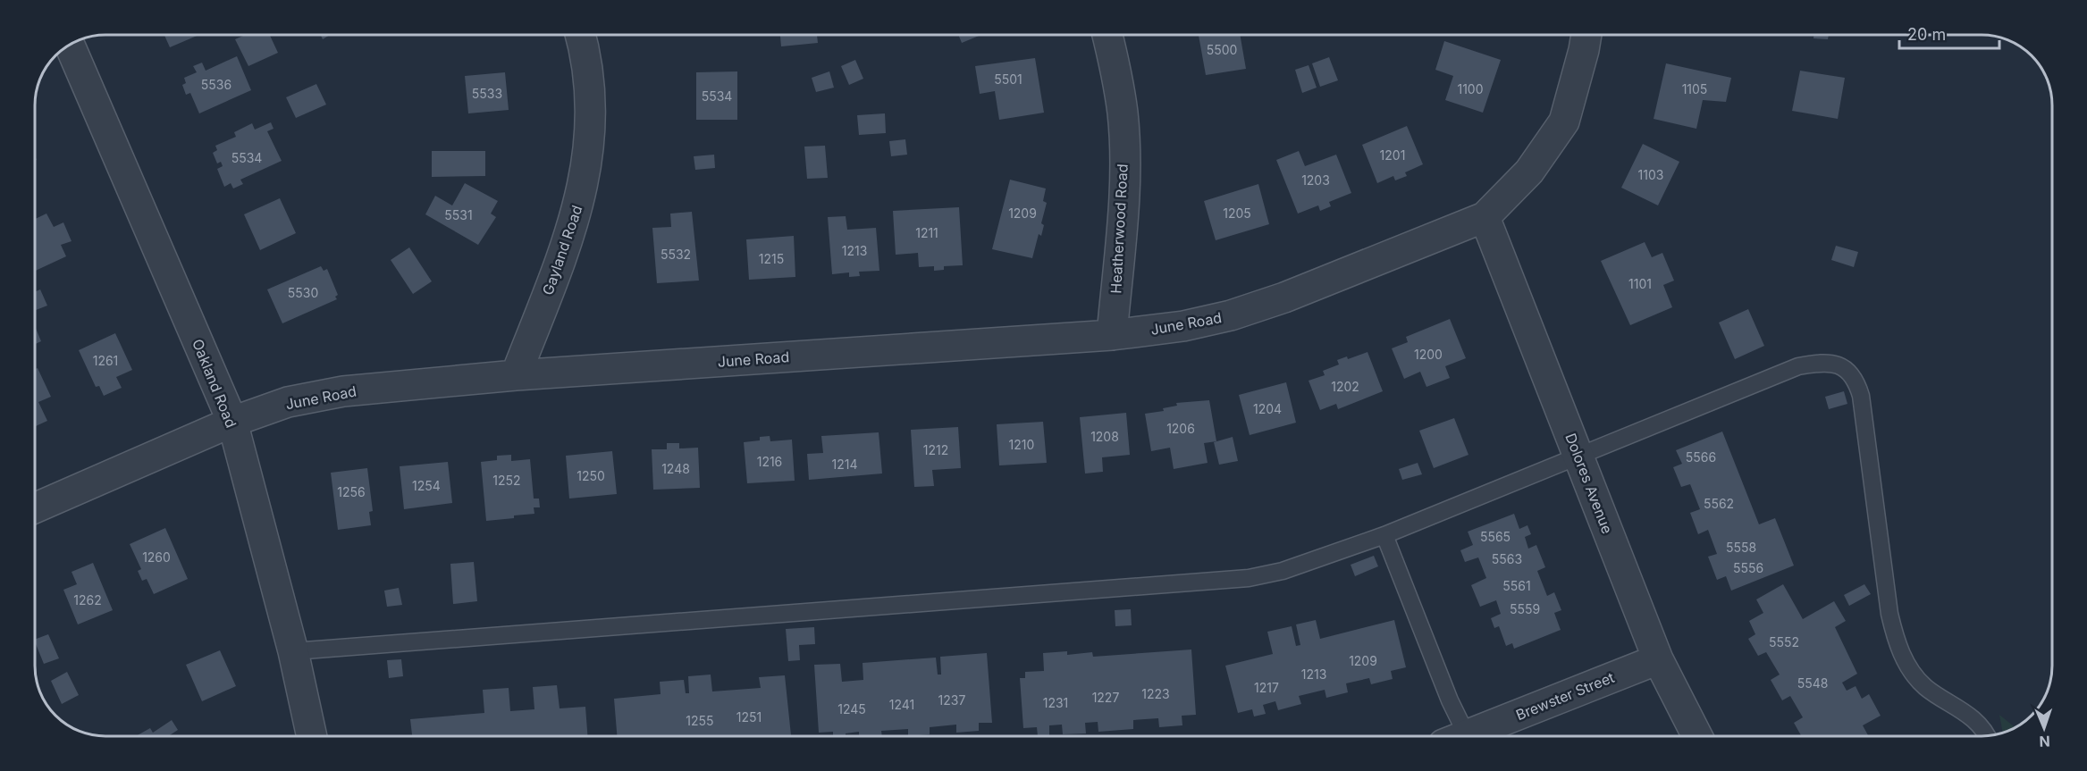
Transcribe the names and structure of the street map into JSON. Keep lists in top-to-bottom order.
{
  "streets": {
    "street": [
      "Heatherwood Road",
      "Gayland Road",
      "June Road",
      "Oakland Road",
      "Dolores Avenue",
      "Brewster Street"
    ]
  },
  "crossings": [
    ["Heatherwood Road", "June Road"],
    ["Gayland Road", "June Road"],
    ["June Road", "Oakland Road"],
    ["June Road", "Dolores Avenue"],
    ["Dolores Avenue", "Brewster Street"]
  ],
  "house_numbers": [
    "5500",
    "5501",
    "5536",
    "1100",
    "1105",
    "5533",
    "5534",
    "1201",
    "5534",
    "1103",
    "1203",
    "1209",
    "1205",
    "5531",
    "1211",
    "1213",
    "5532",
    "1215",
    "1101",
    "5530",
    "1200",
    "1261",
    "1202",
    "1204",
    "1206",
    "1208",
    "1210",
    "1212",
    "5566",
    "1216",
    "1214",
    "1248",
    "1250",
    "1252",
    "1254",
    "1256",
    "5562",
    "5565",
    "5558",
    "1260",
    "5563",
    "5556",
    "5561",
    "1262",
    "5559",
    "5552",
    "1209",
    "1213",
    "5548",
    "1217",
    "1223",
    "1227",
    "1237",
    "1231",
    "1241",
    "1245",
    "1251",
    "1255"
  ],
  "scale_bar": "20 m",
  "north": "bottom"
}
